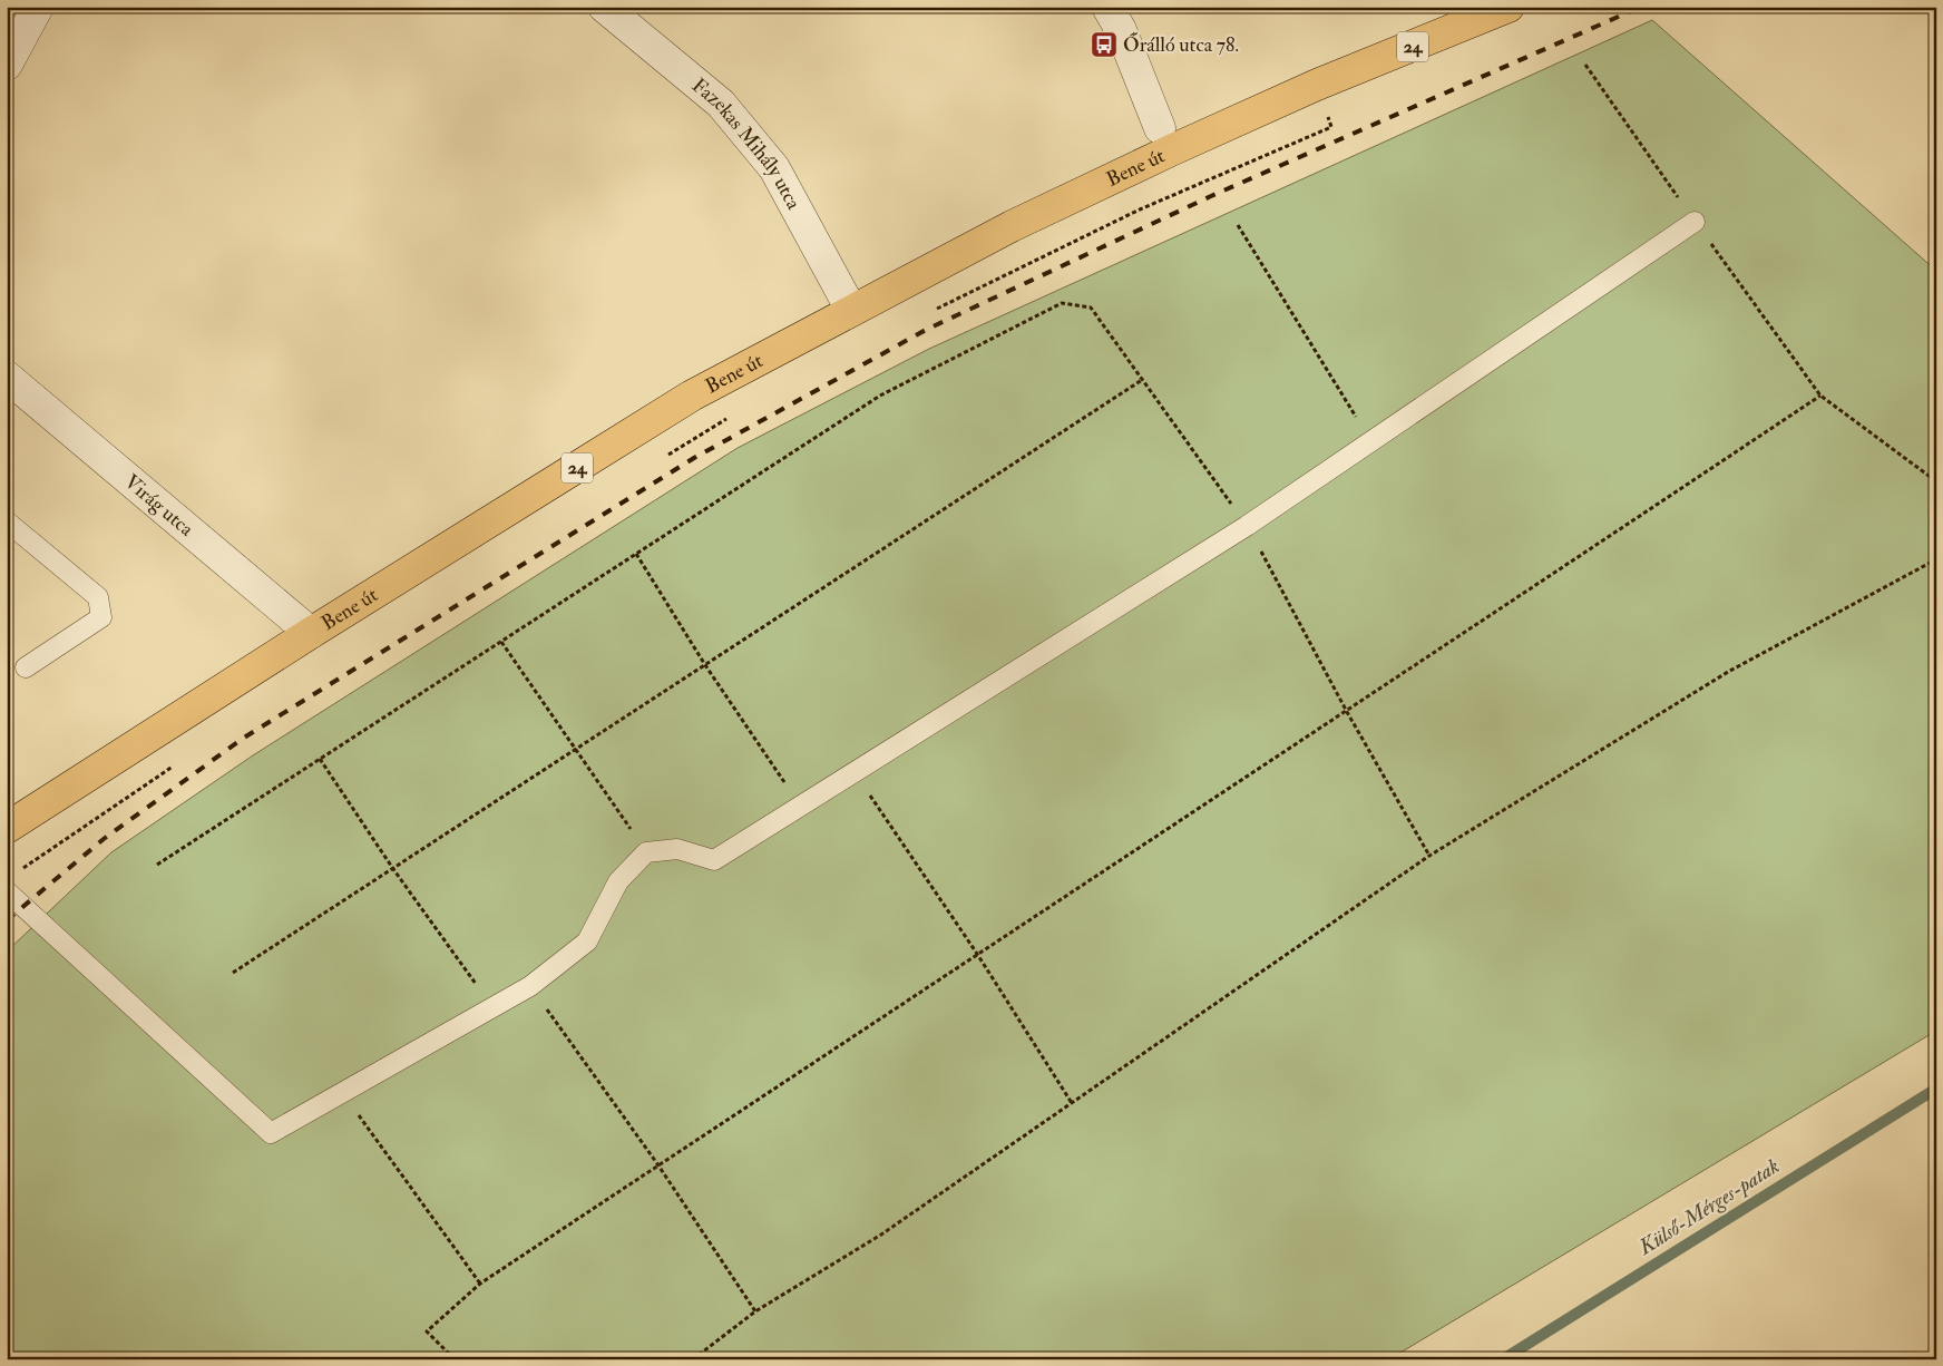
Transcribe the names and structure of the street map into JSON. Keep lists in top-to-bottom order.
{
  "streets": {
    "main road": ["24", "Bene út"],
    "street": ["Fazekas Mihály utca", "Virág utca"]
  },
  "crossings": [
    ["Fazekas Mihály utca", "Bene út"],
    ["Bene út", "Virág utca"]
  ],
  "water": ["Külső-Mérges-patak"],
  "places": {
    "bus stop": ["Őrálló utca 78."]
  }
}
